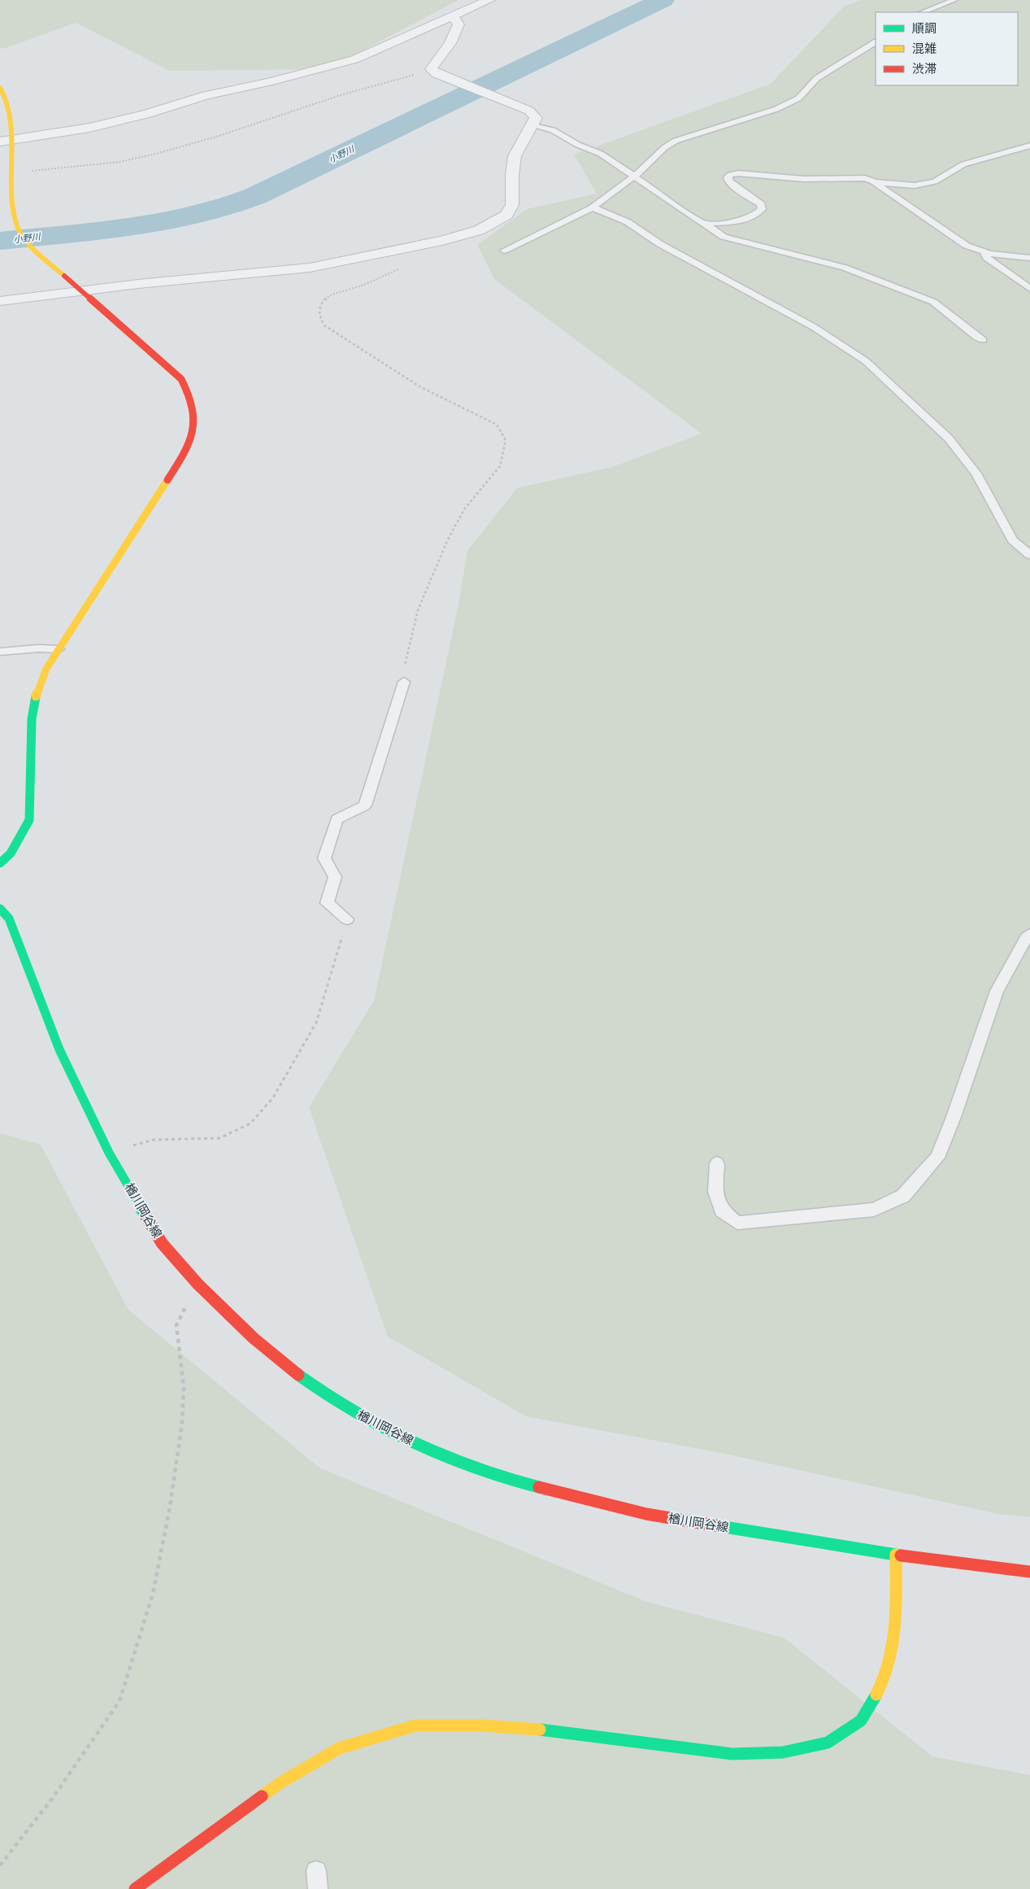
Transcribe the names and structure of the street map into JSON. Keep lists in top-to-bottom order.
{
  "streets": {
    "street": ["楢川岡谷線"]
  },
  "water": ["小野川"],
  "legend": ["順調", "混雑", "渋滞"]
}
